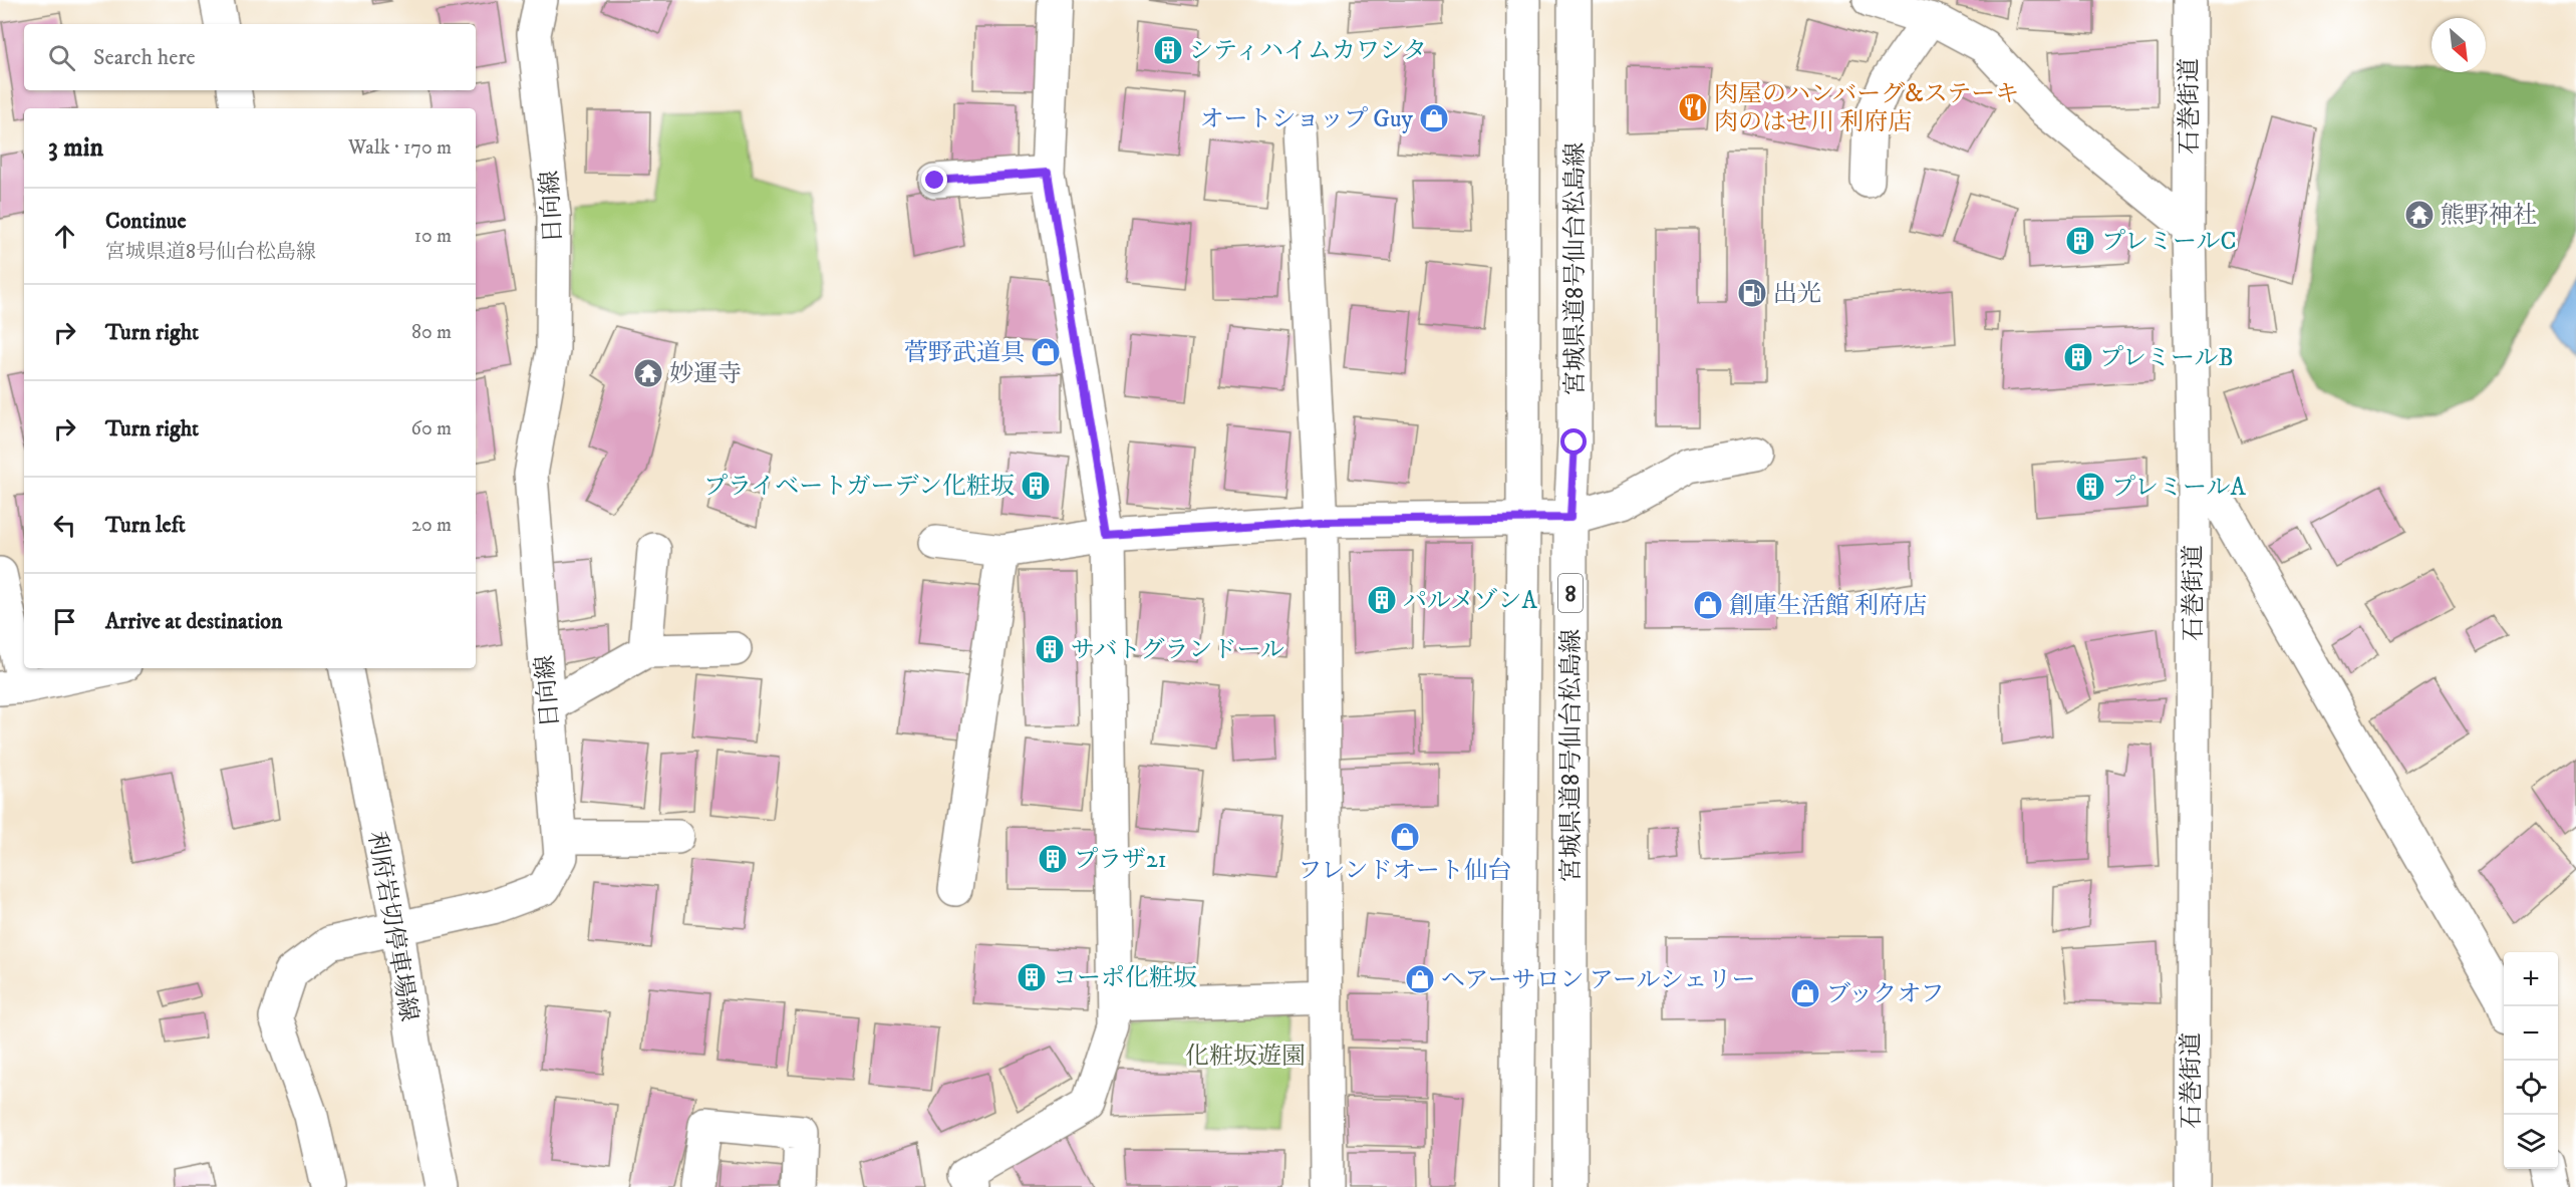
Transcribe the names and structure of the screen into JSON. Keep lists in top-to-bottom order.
{
  "streets": {
    "street": [
      "石巻街道",
      "日向線",
      "宮城県道8号仙台松島線",
      "8",
      "利府岩切停車場線"
    ]
  },
  "crossings": [
    ["日向線", "利府岩切停車場線"]
  ],
  "parks": ["化粧坂遊園"],
  "places": {
    "building": [
      "シティハイムカワシタ",
      "プレミールC",
      "プレミールB",
      "プライベートガーデン化粧坂",
      "プレミールA",
      "パルメゾンA",
      "サバトグランドール",
      "プラザ21",
      "コーポ化粧坂"
    ],
    "restaurant": ["肉屋のハンバーグ&ステーキ 肉のはせ川 利府店"],
    "shop": [
      "オートショップ Guy",
      "菅野武道具",
      "創庫生活館 利府店",
      "フレンドオート仙台",
      "ヘアーサロン アールシェリー",
      "ブックオフ"
    ],
    "temple": ["熊野神社", "妙運寺"],
    "fuel station": ["出光"]
  },
  "north": "bottom right",
  "page": {
    "search": "Search here",
    "heading": ["3 min", "Walk · 170 m"],
    "list": [
      ["Continue", "宮城県道8号仙台松島線", "10 m"],
      ["Turn right", "80 m"],
      ["Turn right", "60 m"],
      ["Turn left", "20 m"],
      "Arrive at destination"
    ],
    "map_buttons": ["+", "−"]
  }
}
